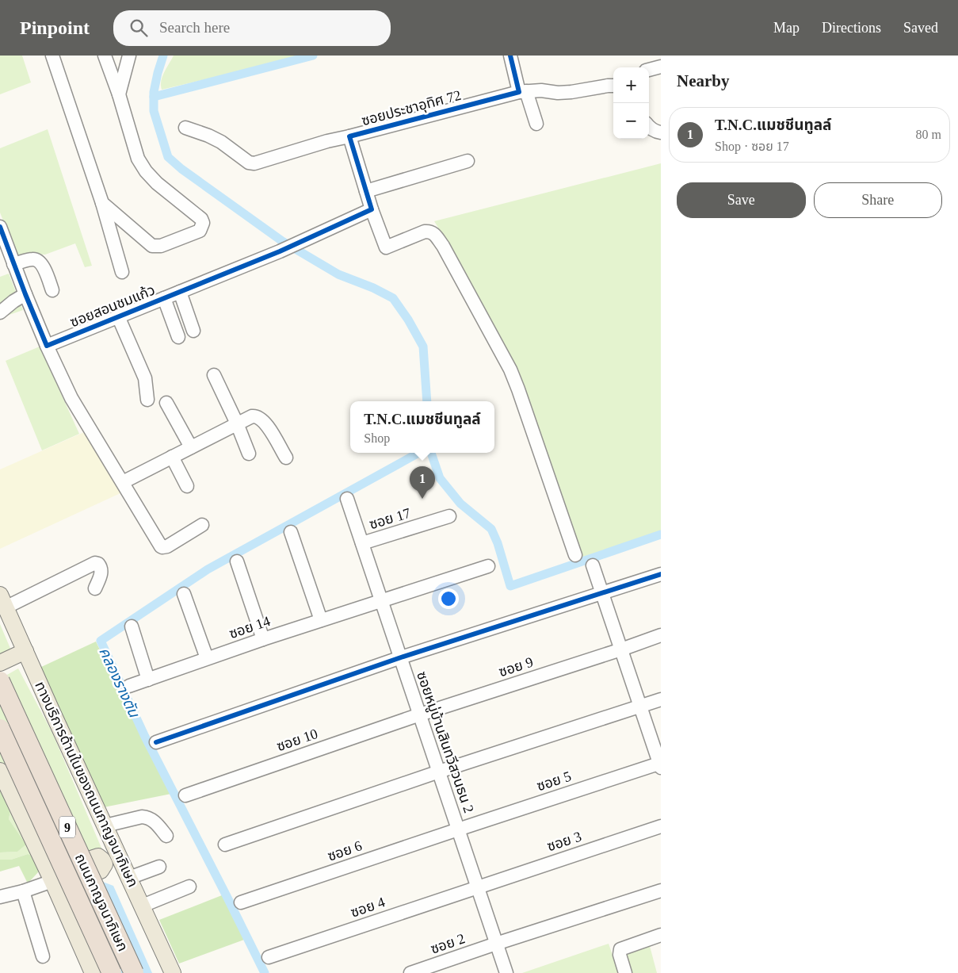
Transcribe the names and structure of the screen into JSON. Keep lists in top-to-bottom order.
{
  "streets": {
    "highway": ["9", "ถนนกาญจนาภิเษก"],
    "main road": ["ทางบริการด้านในของถนนกาญจนาภิเษก"],
    "street": [
      "ซอยประชาอุทิศ 72",
      "ซอยสอนชมแก้ว",
      "ซอย 17",
      "ซอย 14",
      "ซอย 9",
      "ซอย 10",
      "ซอยหมู่บ้านสินทวีสวนธน 2",
      "ซอย 5",
      "ซอย 3",
      "ซอย 6",
      "ซอย 4",
      "ซอย 2"
    ]
  },
  "crossings": [
    ["ซอยประชาอุทิศ 72", "ซอยสอนชมแก้ว"],
    ["ซอย 17", "ซอยหมู่บ้านสินทวีสวนธน 2"],
    ["ซอย 14", "ซอยหมู่บ้านสินทวีสวนธน 2"],
    ["ซอย 9", "ซอย 10"],
    ["ซอย 9", "ซอยหมู่บ้านสินทวีสวนธน 2"],
    ["ซอย 10", "ซอยหมู่บ้านสินทวีสวนธน 2"],
    ["ซอยหมู่บ้านสินทวีสวนธน 2", "ซอย 5"],
    ["ซอยหมู่บ้านสินทวีสวนธน 2", "ซอย 3"],
    ["ซอยหมู่บ้านสินทวีสวนธน 2", "ซอย 6"],
    ["ซอยหมู่บ้านสินทวีสวนธน 2", "ซอย 4"],
    ["ซอยหมู่บ้านสินทวีสวนธน 2", "ซอย 2"],
    ["ซอย 5", "ซอย 6"],
    ["ซอย 3", "ซอย 4"]
  ],
  "water": ["คลองรางตัน"],
  "page": {
    "header": "Pinpoint",
    "search": "Search here",
    "nav": ["Map", "Directions", "Saved"],
    "heading": "Nearby",
    "map_buttons": ["+", "−"],
    "list": [
      {
        "mark": "1",
        "name": "T.N.C.แมชชีนทูลล์",
        "note": "Shop · ซอย 17",
        "value": "80 m"
      }
    ],
    "buttons": ["Save", "Share"],
    "popup": ["T.N.C.แมชชีนทูลล์", "Shop"],
    "pins": "1"
  }
}
